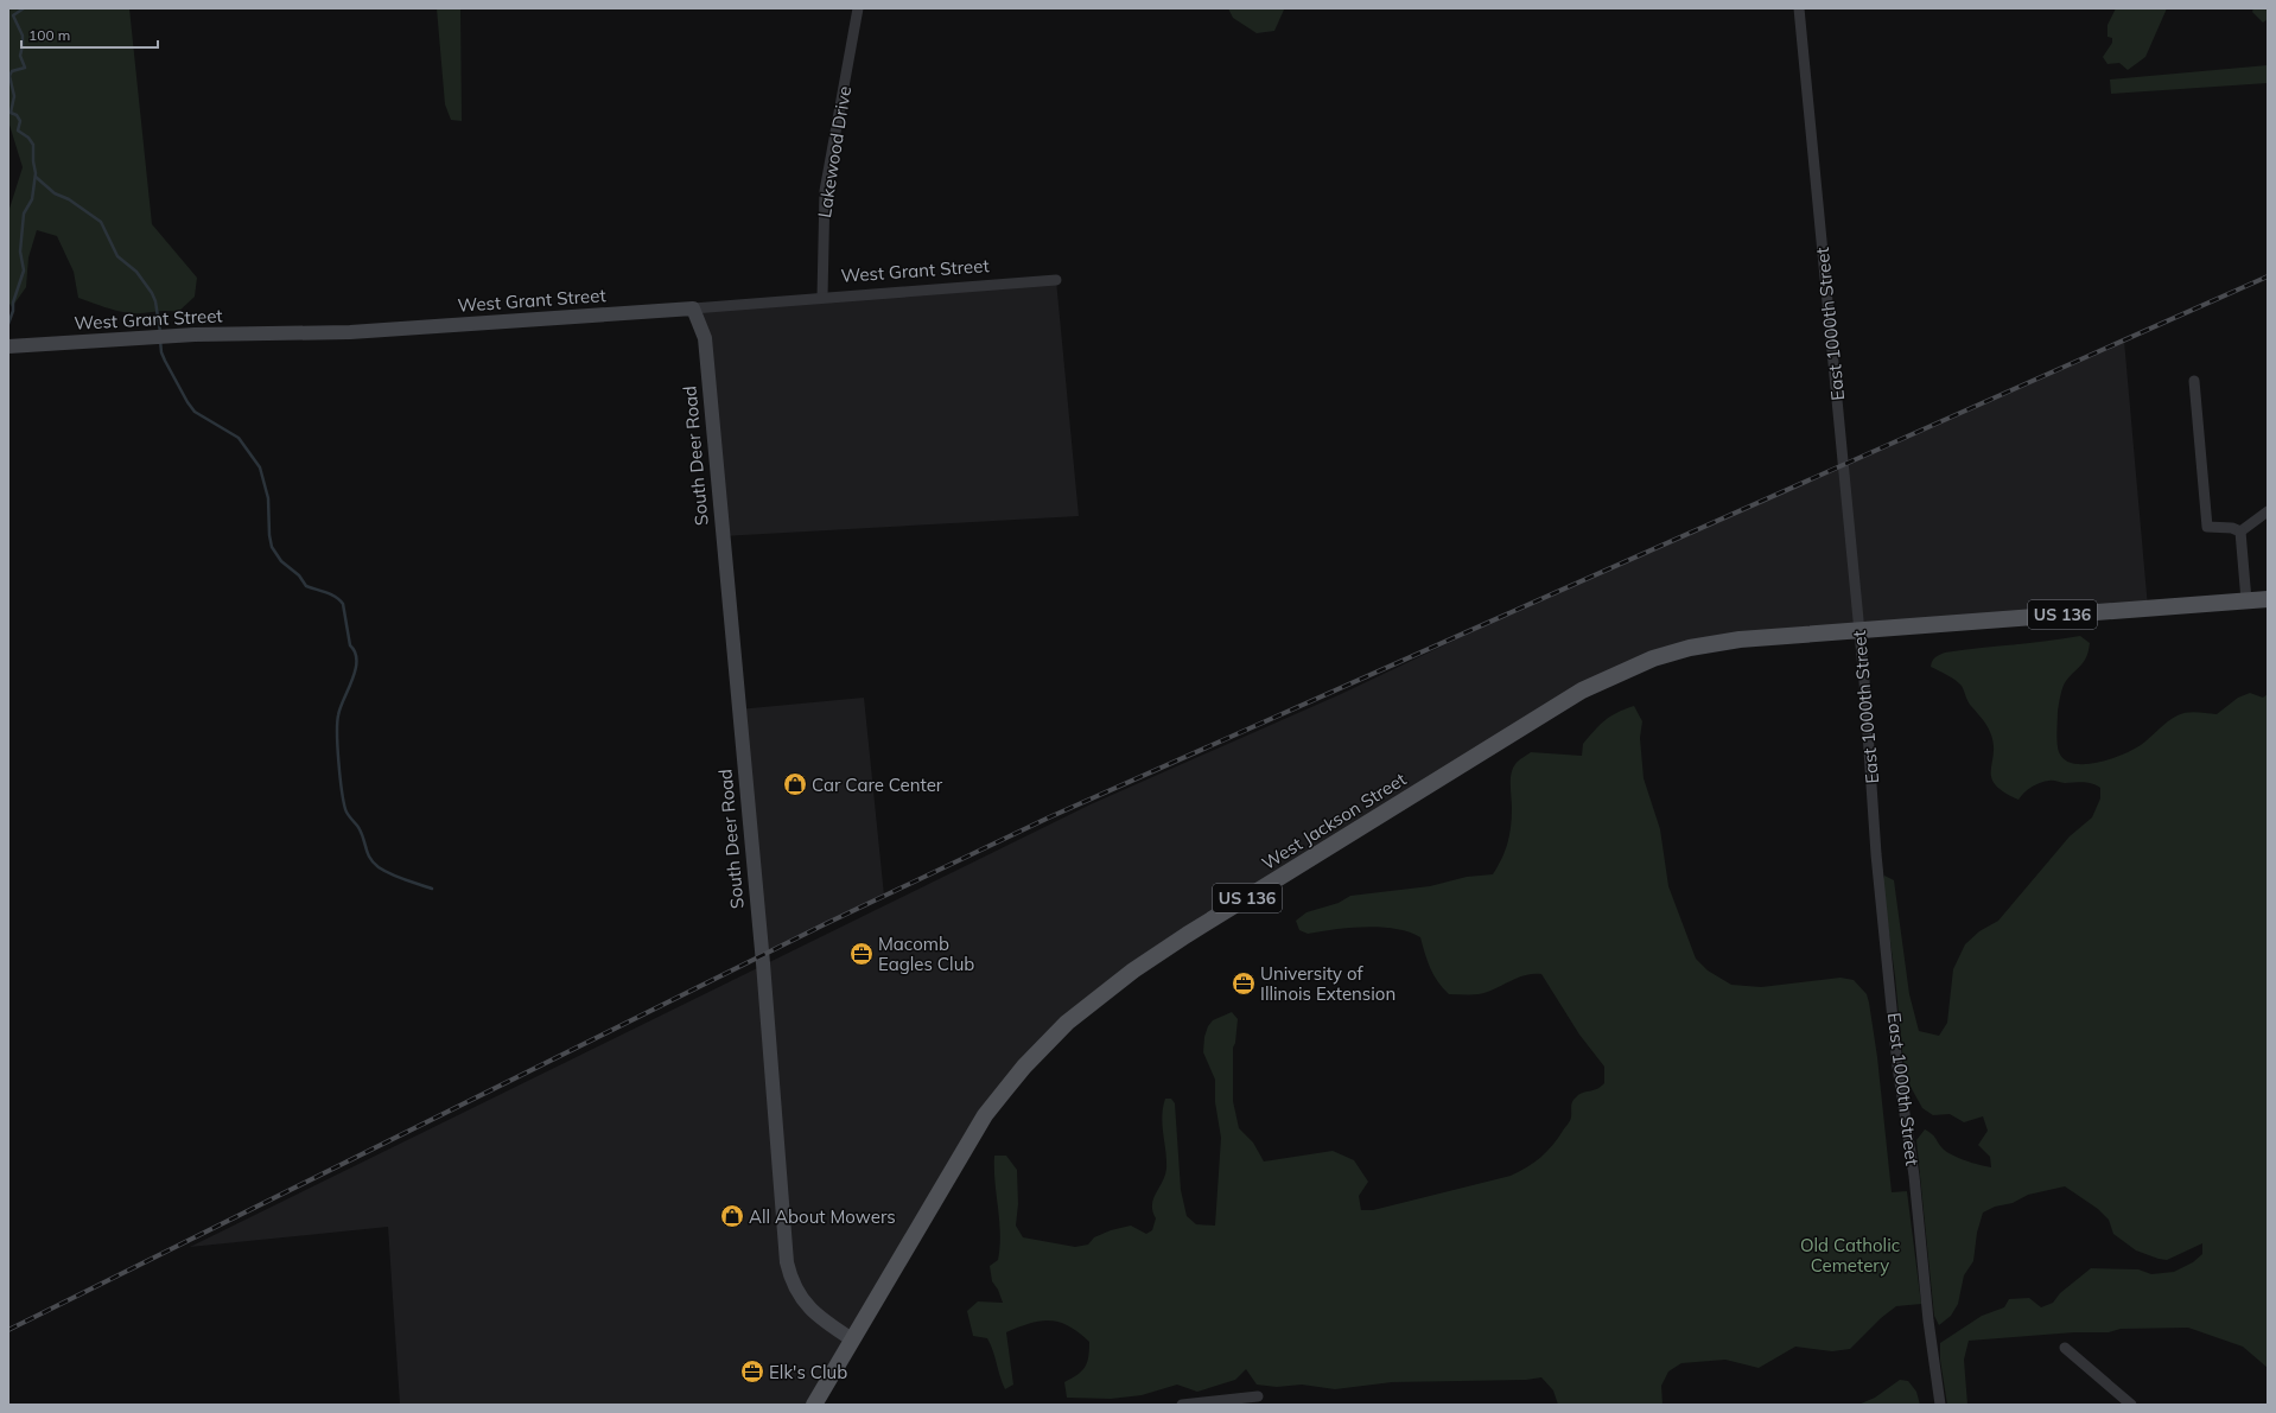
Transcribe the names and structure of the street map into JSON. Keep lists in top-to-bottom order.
{
  "streets": {
    "main road": [
      "West Grant Street",
      "South Deer Road",
      "US 136",
      "West Jackson Street"
    ],
    "street": ["Lakewood Drive", "East 1000th Street"]
  },
  "crossings": [
    ["Lakewood Drive", "West Grant Street"],
    ["West Grant Street", "South Deer Road"],
    ["East 1000th Street", "US 136"],
    ["East 1000th Street", "West Jackson Street"],
    ["South Deer Road", "West Jackson Street"],
    ["US 136", "West Jackson Street"]
  ],
  "parks": ["Old Catholic Cemetery"],
  "places": {
    "shop": ["Car Care Center", "All About Mowers"],
    "office": ["Macomb Eagles Club", "University of Illinois Extension", "Elk's Club"]
  },
  "scale_bar": "100 m"
}
